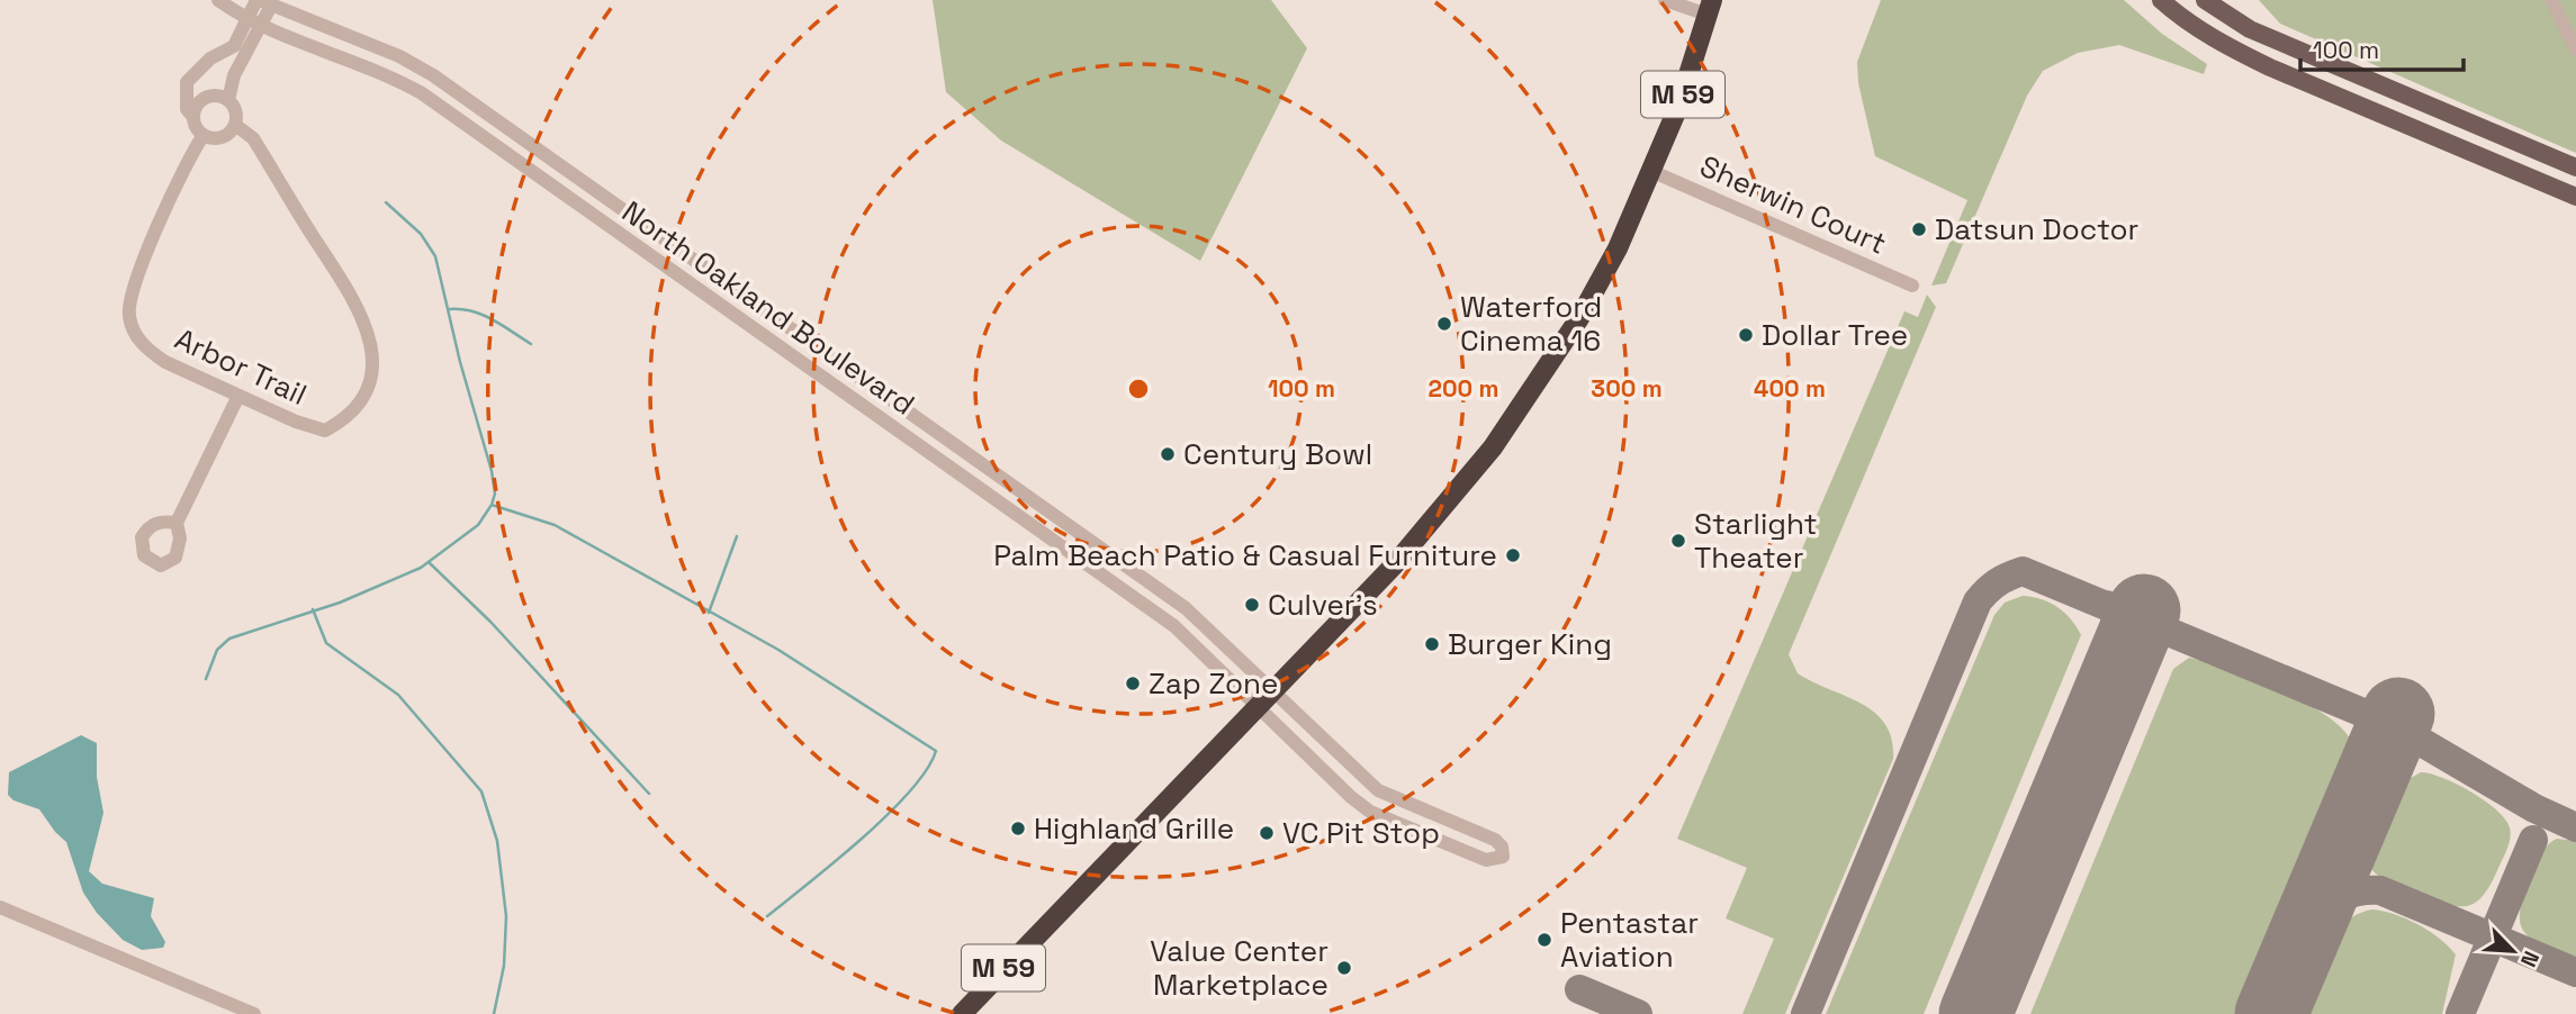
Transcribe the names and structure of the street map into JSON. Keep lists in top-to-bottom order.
{
  "streets": {
    "highway": ["M 59"],
    "street": ["Sherwin Court", "North Oakland Boulevard", "Arbor Trail"]
  },
  "crossings": [
    ["M 59", "Sherwin Court"],
    ["M 59", "North Oakland Boulevard"]
  ],
  "places": [
    "Datsun Doctor",
    "Waterford Cinema 16",
    "Dollar Tree",
    "Century Bowl",
    "Starlight Theater",
    "Palm Beach Patio & Casual Furniture",
    "Culver's",
    "Burger King",
    "Zap Zone",
    "Highland Grille",
    "VC Pit Stop",
    "Pentastar Aviation",
    "Value Center Marketplace"
  ],
  "scale_bar": "100 m",
  "north": "bottom right",
  "rings": [
    "100 m",
    "200 m",
    "300 m",
    "400 m"
  ]
}
